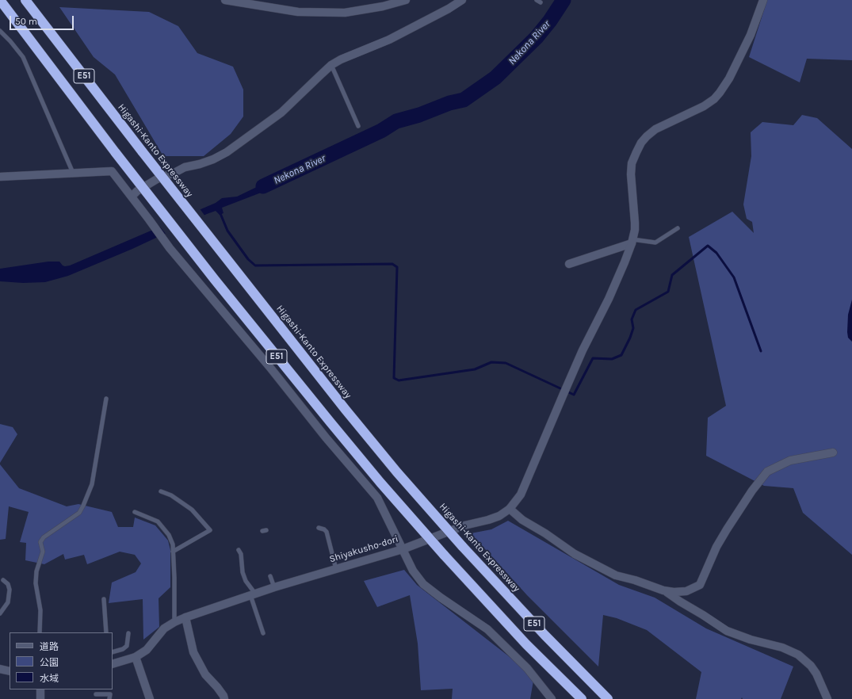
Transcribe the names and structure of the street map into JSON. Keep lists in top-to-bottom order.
{
  "streets": {
    "highway": ["E51", "Higashi-Kanto Expressway"],
    "street": ["Shiyakusho-dori"]
  },
  "water": ["Nekona River"],
  "legend": ["道路", "公園", "水域"],
  "scale_bar": "50 m"
}
